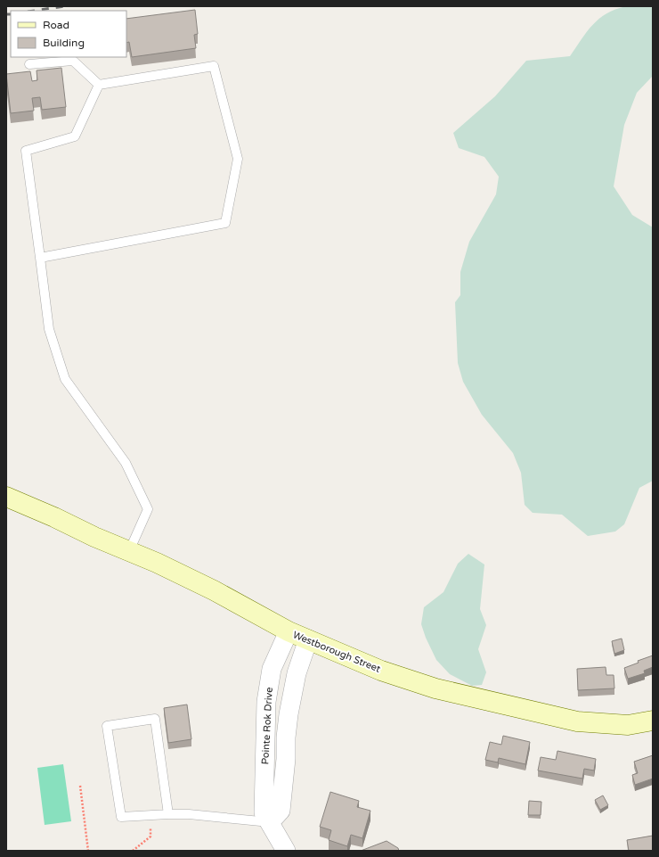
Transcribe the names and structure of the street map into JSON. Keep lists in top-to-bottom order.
{
  "streets": {
    "street": ["Westborough Street", "Pointe Rok Drive"]
  },
  "crossings": [
    ["Westborough Street", "Pointe Rok Drive"]
  ],
  "legend": ["Road", "Building"]
}
